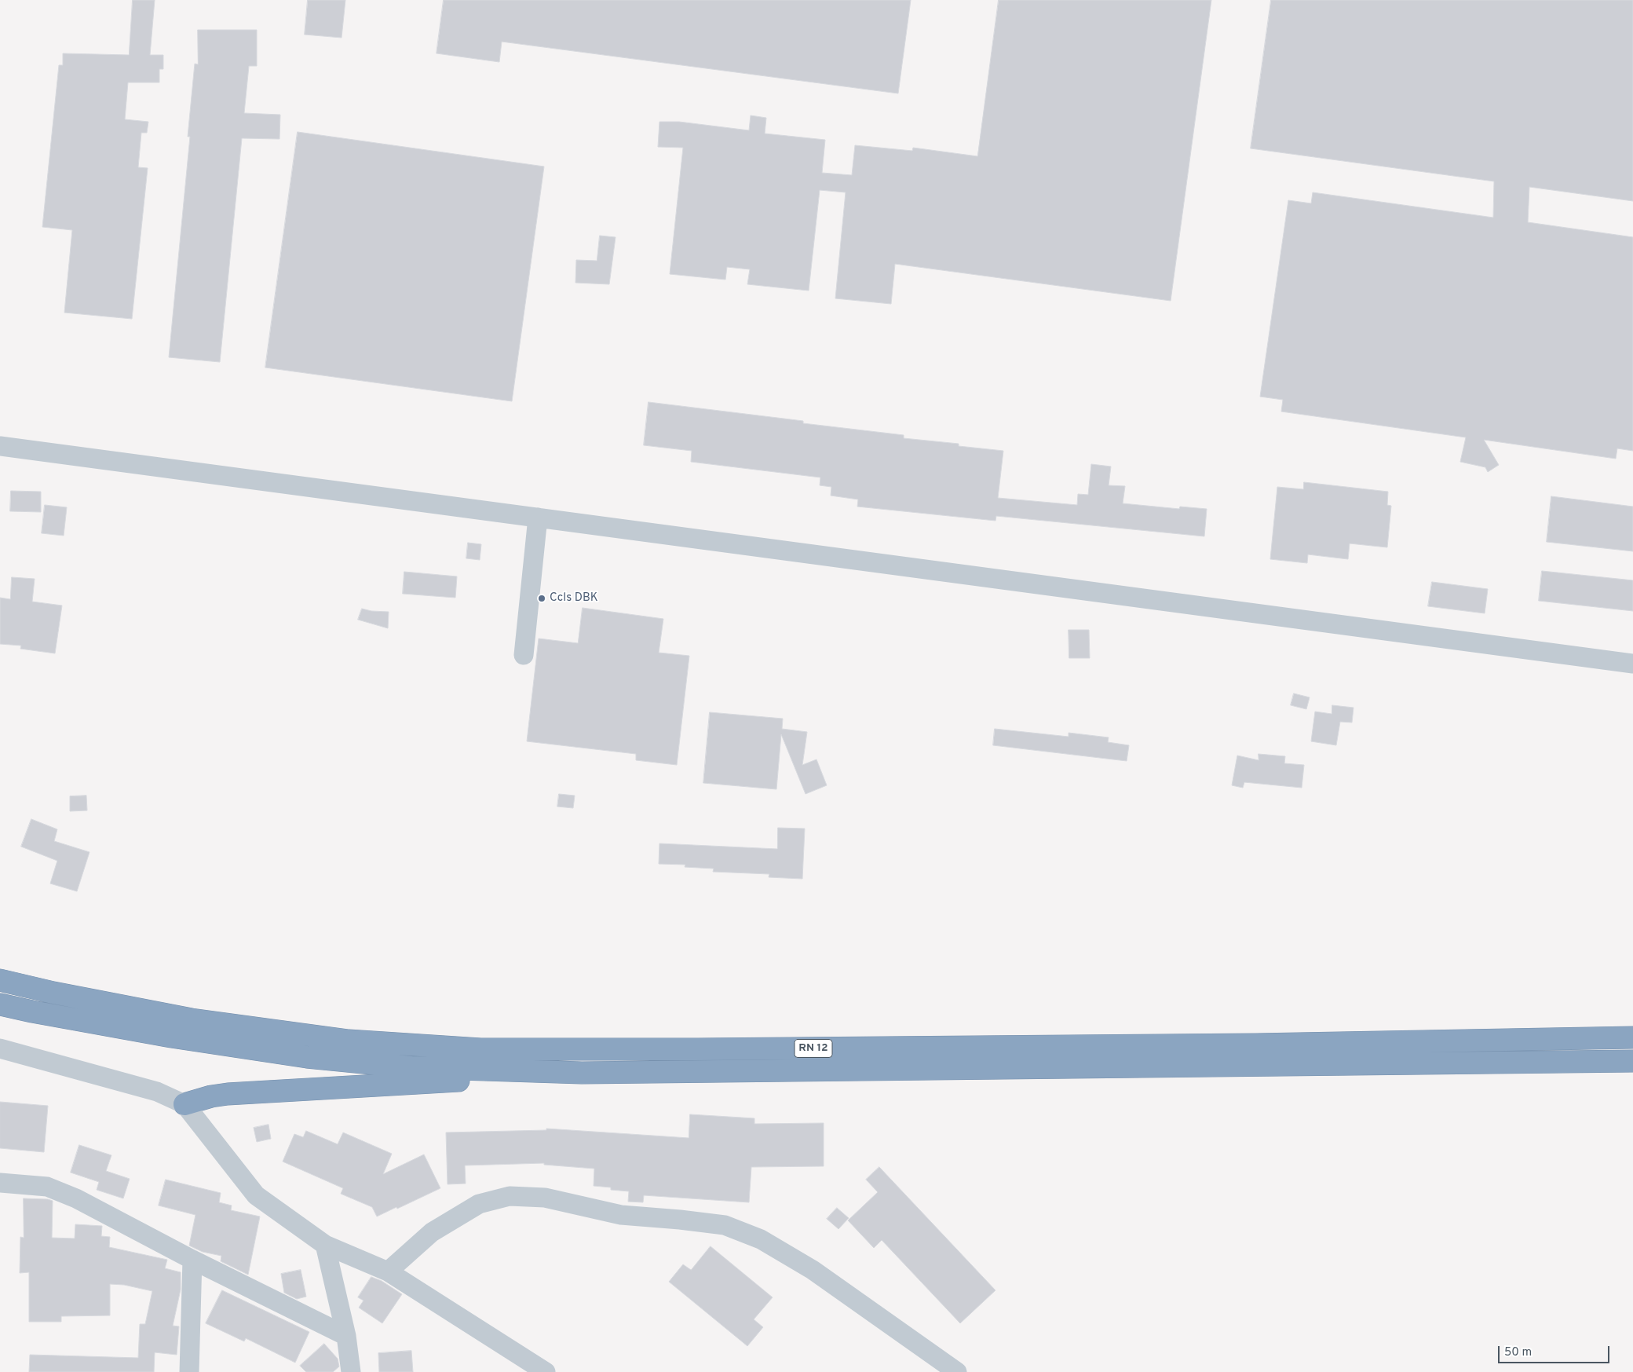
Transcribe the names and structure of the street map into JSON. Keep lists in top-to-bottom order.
{
  "streets": {
    "highway": ["RN 12"]
  },
  "places": ["Ccls DBK"],
  "scale_bar": "50 m"
}
